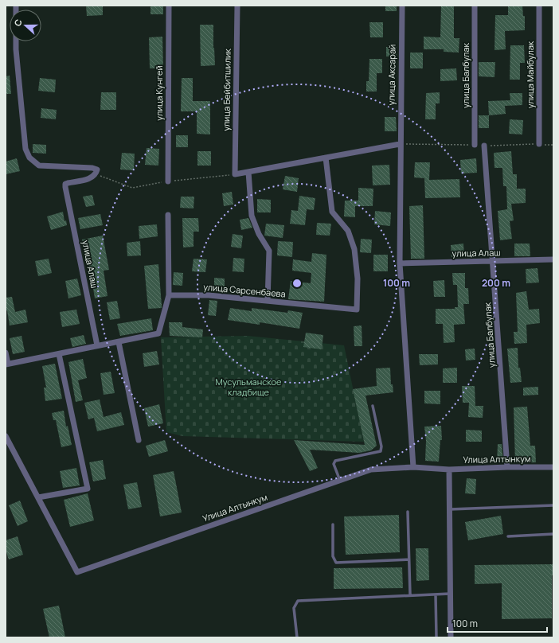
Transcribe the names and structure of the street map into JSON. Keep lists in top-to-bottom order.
{
  "streets": {
    "street": [
      "улица Аксарай",
      "улица Майбулак",
      "улица Балбулак",
      "улица Бейбитшилик",
      "улица Кунгей",
      "улица Алаш",
      "улица Сарсенбаева",
      "Улица Алтынкум"
    ]
  },
  "crossings": [
    ["улица Аксарай", "улица Алаш"],
    ["улица Аксарай", "Улица Алтынкум"],
    ["улица Балбулак", "улица Алаш"],
    ["улица Балбулак", "Улица Алтынкум"]
  ],
  "parks": ["Мусульманское кладбище"],
  "scale_bar": "100 m",
  "north": "left",
  "rings": ["100 m", "200 m"]
}
